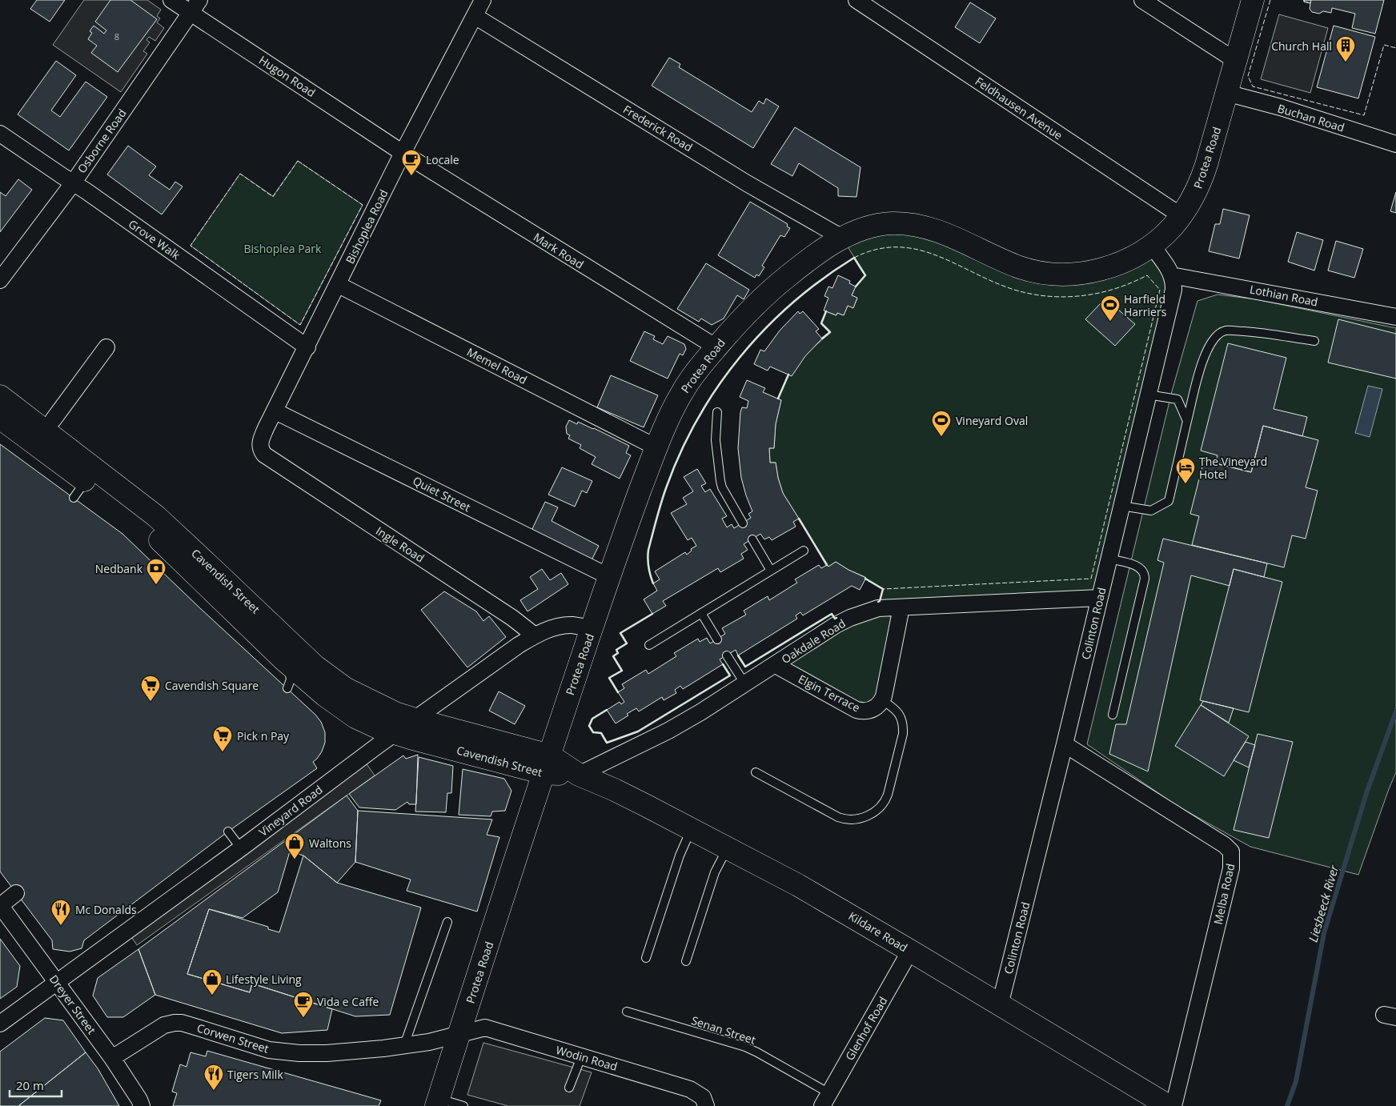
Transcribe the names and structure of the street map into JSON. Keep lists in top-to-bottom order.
{
  "streets": {
    "street": [
      "Hugon Road",
      "Feldhausen Avenue",
      "Buchan Road",
      "Frederick Road",
      "Osborne Road",
      "Protea Road",
      "Bishoplea Road",
      "Grove Walk",
      "Mark Road",
      "Lothian Road",
      "Memel Road",
      "Quiet Street",
      "Ingle Road",
      "Cavendish Street",
      "Colinton Road",
      "Oakdale Road",
      "Elgin Terrace",
      "Vineyard Road",
      "Melba Road",
      "Kildare Road",
      "Dreyer Street",
      "Glenhof Road",
      "Corwen Street",
      "Wodin Road"
    ],
    "lane": ["Senan Street"]
  },
  "crossings": [
    ["Hugon Road", "Osborne Road"],
    ["Hugon Road", "Bishoplea Road"],
    ["Hugon Road", "Mark Road"],
    ["Feldhausen Avenue", "Protea Road"],
    ["Buchan Road", "Protea Road"],
    ["Frederick Road", "Protea Road"],
    ["Frederick Road", "Bishoplea Road"],
    ["Osborne Road", "Grove Walk"],
    ["Protea Road", "Mark Road"],
    ["Protea Road", "Memel Road"],
    ["Protea Road", "Quiet Street"],
    ["Protea Road", "Cavendish Street"],
    ["Protea Road", "Colinton Road"],
    ["Protea Road", "Vineyard Road"],
    ["Protea Road", "Corwen Street"],
    ["Protea Road", "Wodin Road"],
    ["Bishoplea Road", "Grove Walk"],
    ["Bishoplea Road", "Mark Road"],
    ["Bishoplea Road", "Memel Road"],
    ["Bishoplea Road", "Quiet Street"],
    ["Bishoplea Road", "Ingle Road"],
    ["Lothian Road", "Colinton Road"],
    ["Ingle Road", "Vineyard Road"],
    ["Cavendish Street", "Oakdale Road"],
    ["Cavendish Street", "Vineyard Road"],
    ["Cavendish Street", "Kildare Road"],
    ["Colinton Road", "Oakdale Road"],
    ["Colinton Road", "Melba Road"],
    ["Colinton Road", "Kildare Road"],
    ["Oakdale Road", "Elgin Terrace"],
    ["Oakdale Road", "Kildare Road"],
    ["Vineyard Road", "Dreyer Street"],
    ["Kildare Road", "Glenhof Road"],
    ["Dreyer Street", "Corwen Street"],
    ["Glenhof Road", "Senan Street"],
    ["Corwen Street", "Wodin Road"]
  ],
  "water": ["Liesbeeck River"],
  "parks": ["Bishoplea Park"],
  "places": {
    "building": ["Church Hall"],
    "cafe": ["Locale", "Vida e Caffe"],
    "sports": ["Harfield Harriers", "Vineyard Oval"],
    "hotel": ["The Vineyard Hotel"],
    "bank": ["Nedbank"],
    "supermarket": ["Cavendish Square", "Pick n Pay"],
    "shop": ["Waltons", "Lifestyle Living"],
    "restaurant": ["Mc Donalds", "Tigers Milk"]
  },
  "house_numbers": ["8"],
  "scale_bar": "20 m"
}
